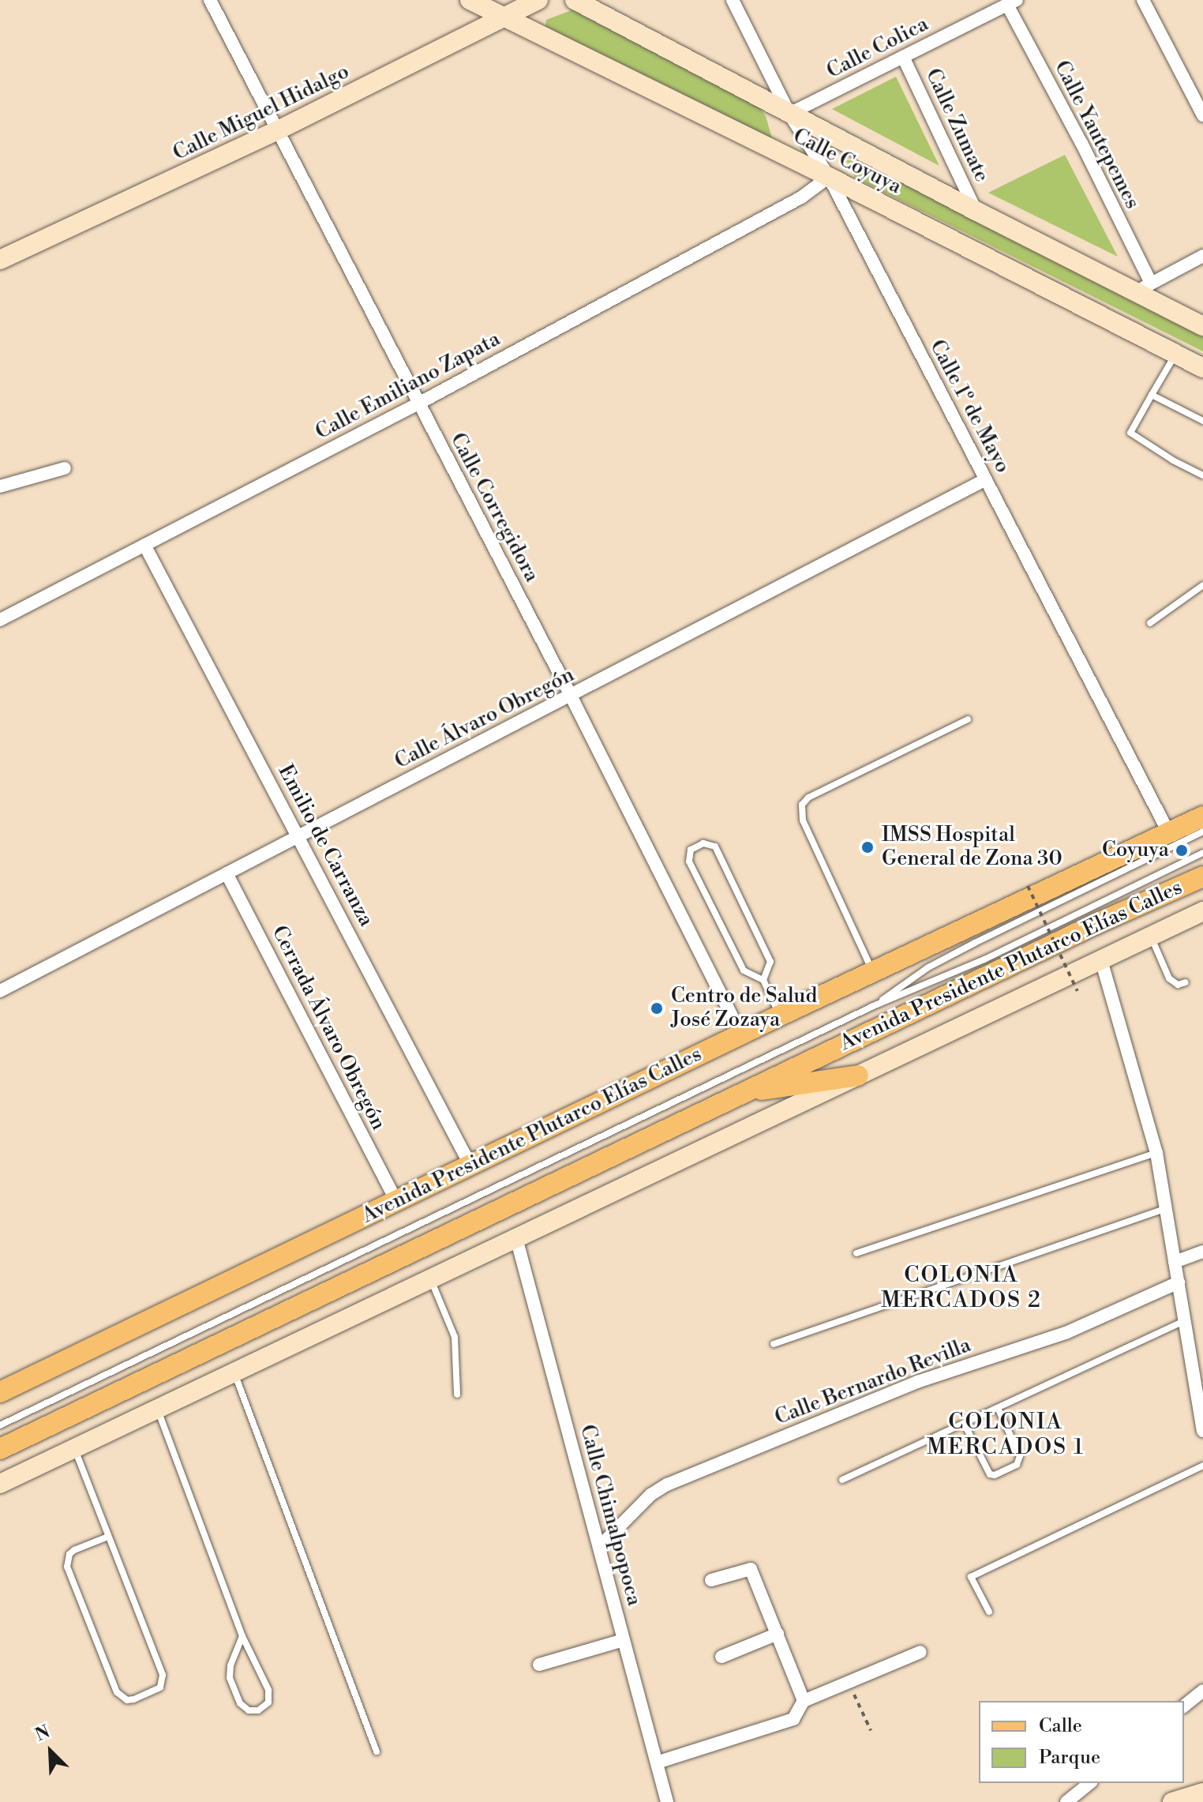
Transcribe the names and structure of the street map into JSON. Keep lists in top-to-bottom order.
{
  "streets": {
    "main road": ["Avenida Presidente Plutarco Elías Calles"],
    "street": [
      "Calle Colica",
      "Calle Miguel Hidalgo",
      "Calle Zumate",
      "Calle Yautepemes",
      "Calle Coyuya",
      "Calle Emiliano Zapata",
      "Calle 1º de Mayo",
      "Calle Corregidora",
      "Calle Álvaro Obregón",
      "Emilio de Carranza",
      "Cerrada Álvaro Obregón",
      "Calle Bernardo Revilla",
      "Calle Chimalpopoca"
    ]
  },
  "crossings": [
    ["Calle Colica", "Calle Zumate"],
    ["Calle Colica", "Calle Yautepemes"],
    ["Calle Colica", "Calle Coyuya"],
    ["Calle Colica", "Calle 1º de Mayo"],
    ["Calle Miguel Hidalgo", "Calle Coyuya"],
    ["Calle Miguel Hidalgo", "Calle Corregidora"],
    ["Calle Zumate", "Calle Coyuya"],
    ["Calle Yautepemes", "Calle Coyuya"],
    ["Calle Coyuya", "Calle Emiliano Zapata"],
    ["Calle Coyuya", "Calle 1º de Mayo"],
    ["Calle Emiliano Zapata", "Calle 1º de Mayo"],
    ["Calle Emiliano Zapata", "Calle Corregidora"],
    ["Calle Emiliano Zapata", "Emilio de Carranza"],
    ["Calle 1º de Mayo", "Calle Álvaro Obregón"],
    ["Calle 1º de Mayo", "Avenida Presidente Plutarco Elías Calles"],
    ["Calle Corregidora", "Calle Álvaro Obregón"],
    ["Calle Corregidora", "Avenida Presidente Plutarco Elías Calles"],
    ["Calle Álvaro Obregón", "Emilio de Carranza"],
    ["Calle Álvaro Obregón", "Cerrada Álvaro Obregón"],
    ["Emilio de Carranza", "Avenida Presidente Plutarco Elías Calles"],
    ["Avenida Presidente Plutarco Elías Calles", "Cerrada Álvaro Obregón"],
    ["Avenida Presidente Plutarco Elías Calles", "Calle Chimalpopoca"],
    ["Calle Bernardo Revilla", "Calle Chimalpopoca"]
  ],
  "districts": ["COLONIA MERCADOS 2", "COLONIA MERCADOS 1"],
  "places": ["IMSS Hospital General de Zona 30", "Coyuya", "Centro de Salud José Zozaya"],
  "legend": ["Calle", "Parque"],
  "north": "top left"
}
